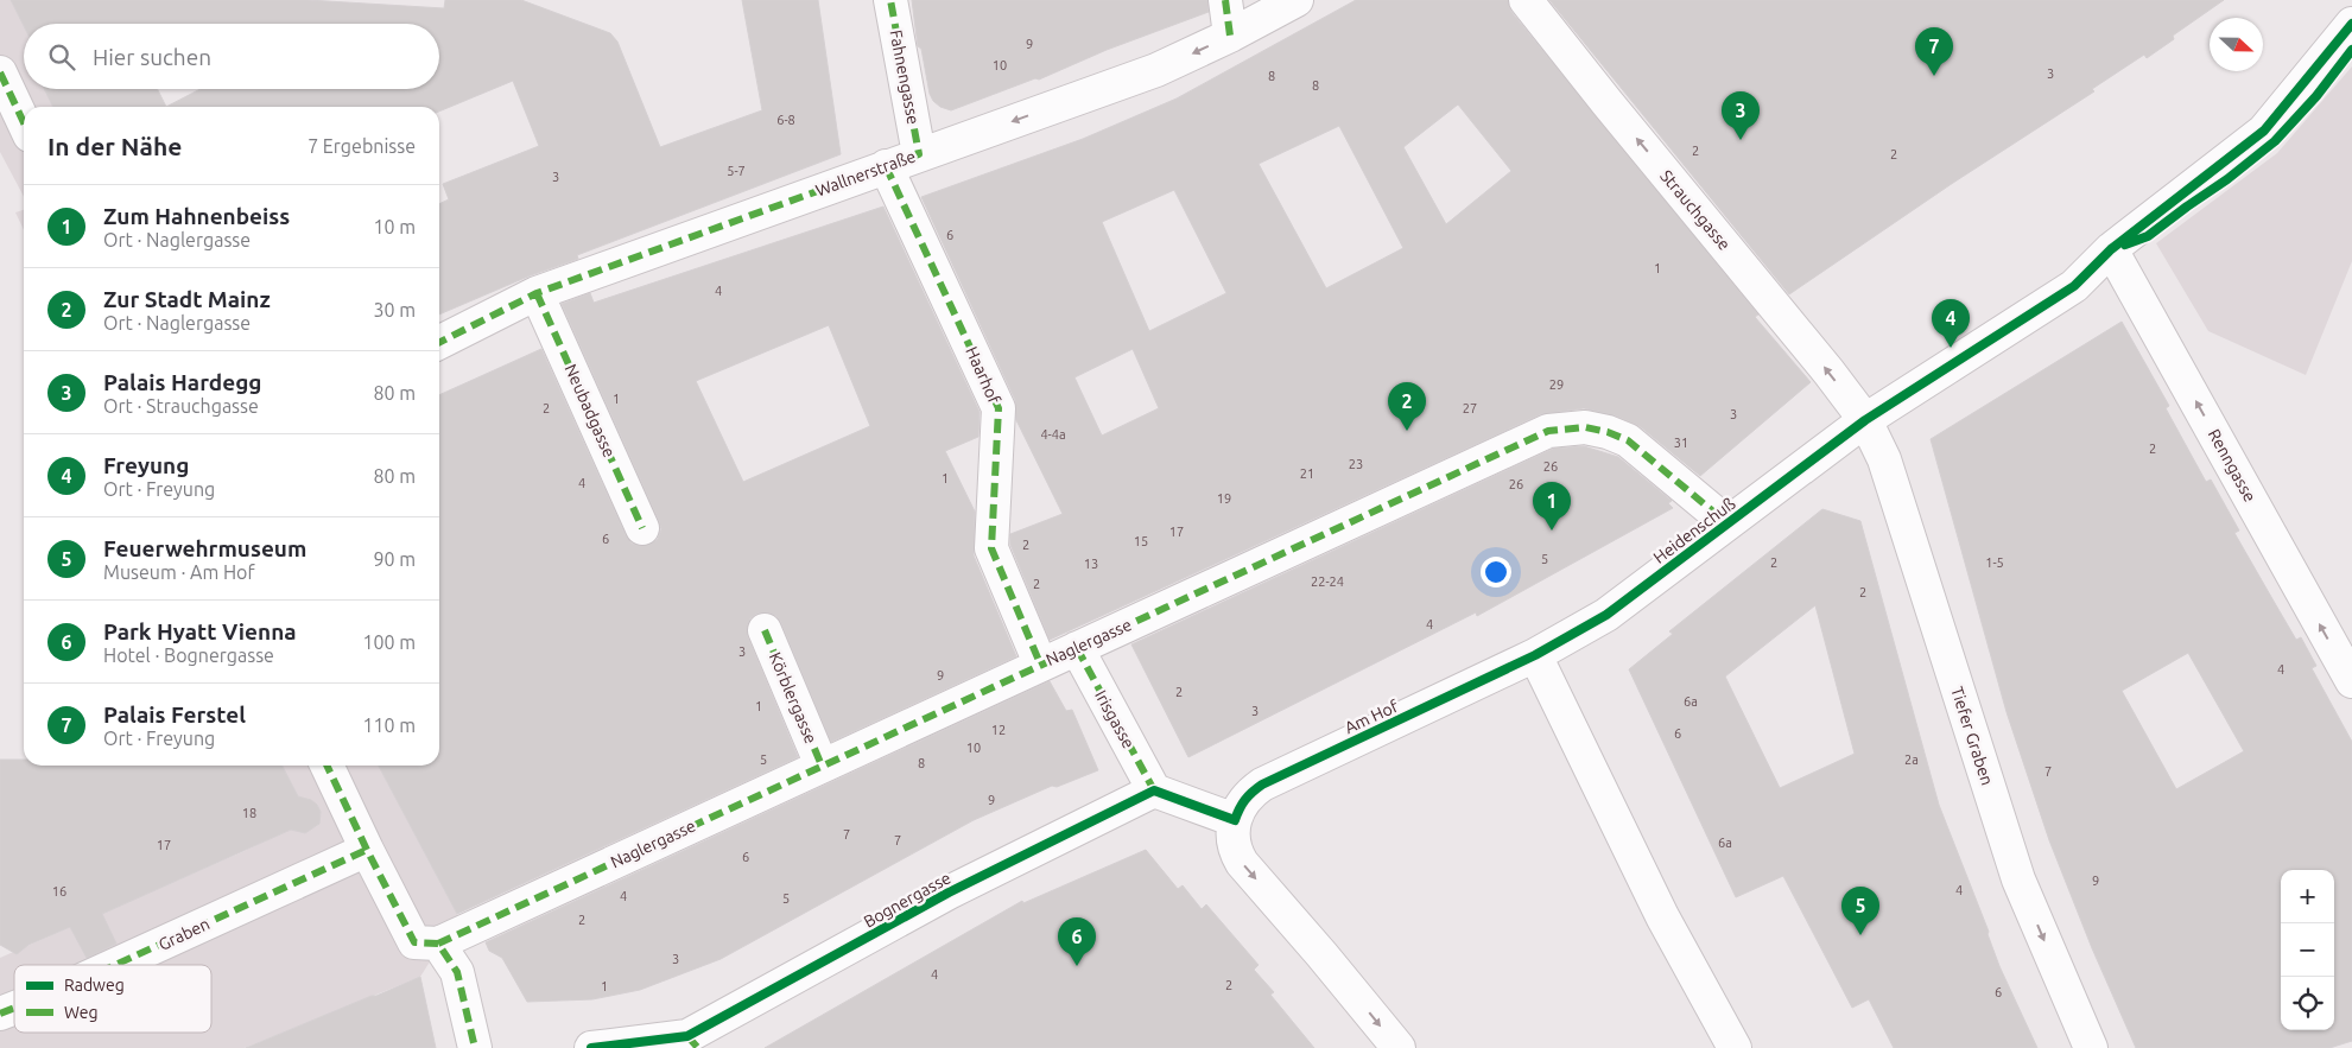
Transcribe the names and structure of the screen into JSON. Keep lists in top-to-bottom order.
{
  "streets": {
    "street": [
      "Fahnengasse",
      "Wallnerstraße",
      "Strauchgasse",
      "Haarhof",
      "Neubadgasse",
      "Renngasse",
      "Heidenschuß",
      "Naglergasse",
      "Körblergasse",
      "Am Hof",
      "Irisgasse",
      "Tiefer Graben",
      "Bognergasse",
      "Graben"
    ]
  },
  "crossings": [
    ["Fahnengasse", "Wallnerstraße"],
    ["Wallnerstraße", "Haarhof"],
    ["Wallnerstraße", "Neubadgasse"],
    ["Strauchgasse", "Heidenschuß"],
    ["Strauchgasse", "Tiefer Graben"],
    ["Haarhof", "Naglergasse"],
    ["Renngasse", "Heidenschuß"],
    ["Heidenschuß", "Naglergasse"],
    ["Heidenschuß", "Am Hof"],
    ["Heidenschuß", "Tiefer Graben"],
    ["Naglergasse", "Körblergasse"],
    ["Naglergasse", "Irisgasse"],
    ["Irisgasse", "Bognergasse"]
  ],
  "one_way": [
    "Wallnerstraße",
    "Strauchgasse",
    "Renngasse",
    "Am Hof",
    "Tiefer Graben"
  ],
  "house_numbers": [
    "9",
    "10",
    "3",
    "8",
    "8",
    "6-8",
    "2",
    "2",
    "5-7",
    "3",
    "6",
    "1",
    "4",
    "29",
    "1",
    "2",
    "27",
    "3",
    "4-4a",
    "31",
    "2",
    "23",
    "26",
    "21",
    "1",
    "4",
    "26",
    "19",
    "17",
    "6",
    "15",
    "2",
    "5",
    "2",
    "1-5",
    "13",
    "22-24",
    "2",
    "2",
    "4",
    "3",
    "4",
    "9",
    "2",
    "6a",
    "1",
    "3",
    "12",
    "6",
    "10",
    "5",
    "2a",
    "8",
    "7",
    "9",
    "18",
    "7",
    "7",
    "6a",
    "17",
    "6",
    "9",
    "4",
    "16",
    "4",
    "5",
    "2",
    "3",
    "4",
    "2",
    "1",
    "6"
  ],
  "legend": ["Radweg", "Weg"],
  "north": "right",
  "page": {
    "search": "Hier suchen",
    "pins": [
      "7",
      "3",
      "4",
      "2",
      "1",
      "5",
      "6"
    ],
    "heading": ["In der Nähe", "7 Ergebnisse"],
    "list": [
      {
        "mark": "1",
        "name": "Zum Hahnenbeiss",
        "note": "Ort · Naglergasse",
        "value": "10 m"
      },
      {
        "mark": "2",
        "name": "Zur Stadt Mainz",
        "note": "Ort · Naglergasse",
        "value": "30 m"
      },
      {
        "mark": "3",
        "name": "Palais Hardegg",
        "note": "Ort · Strauchgasse",
        "value": "80 m"
      },
      {
        "mark": "4",
        "name": "Freyung",
        "note": "Ort · Freyung",
        "value": "80 m"
      },
      {
        "mark": "5",
        "name": "Feuerwehrmuseum",
        "note": "Museum · Am Hof",
        "value": "90 m"
      },
      {
        "mark": "6",
        "name": "Park Hyatt Vienna",
        "note": "Hotel · Bognergasse",
        "value": "100 m"
      },
      {
        "mark": "7",
        "name": "Palais Ferstel",
        "note": "Ort · Freyung",
        "value": "110 m"
      }
    ],
    "map_buttons": ["+", "−"]
  }
}
